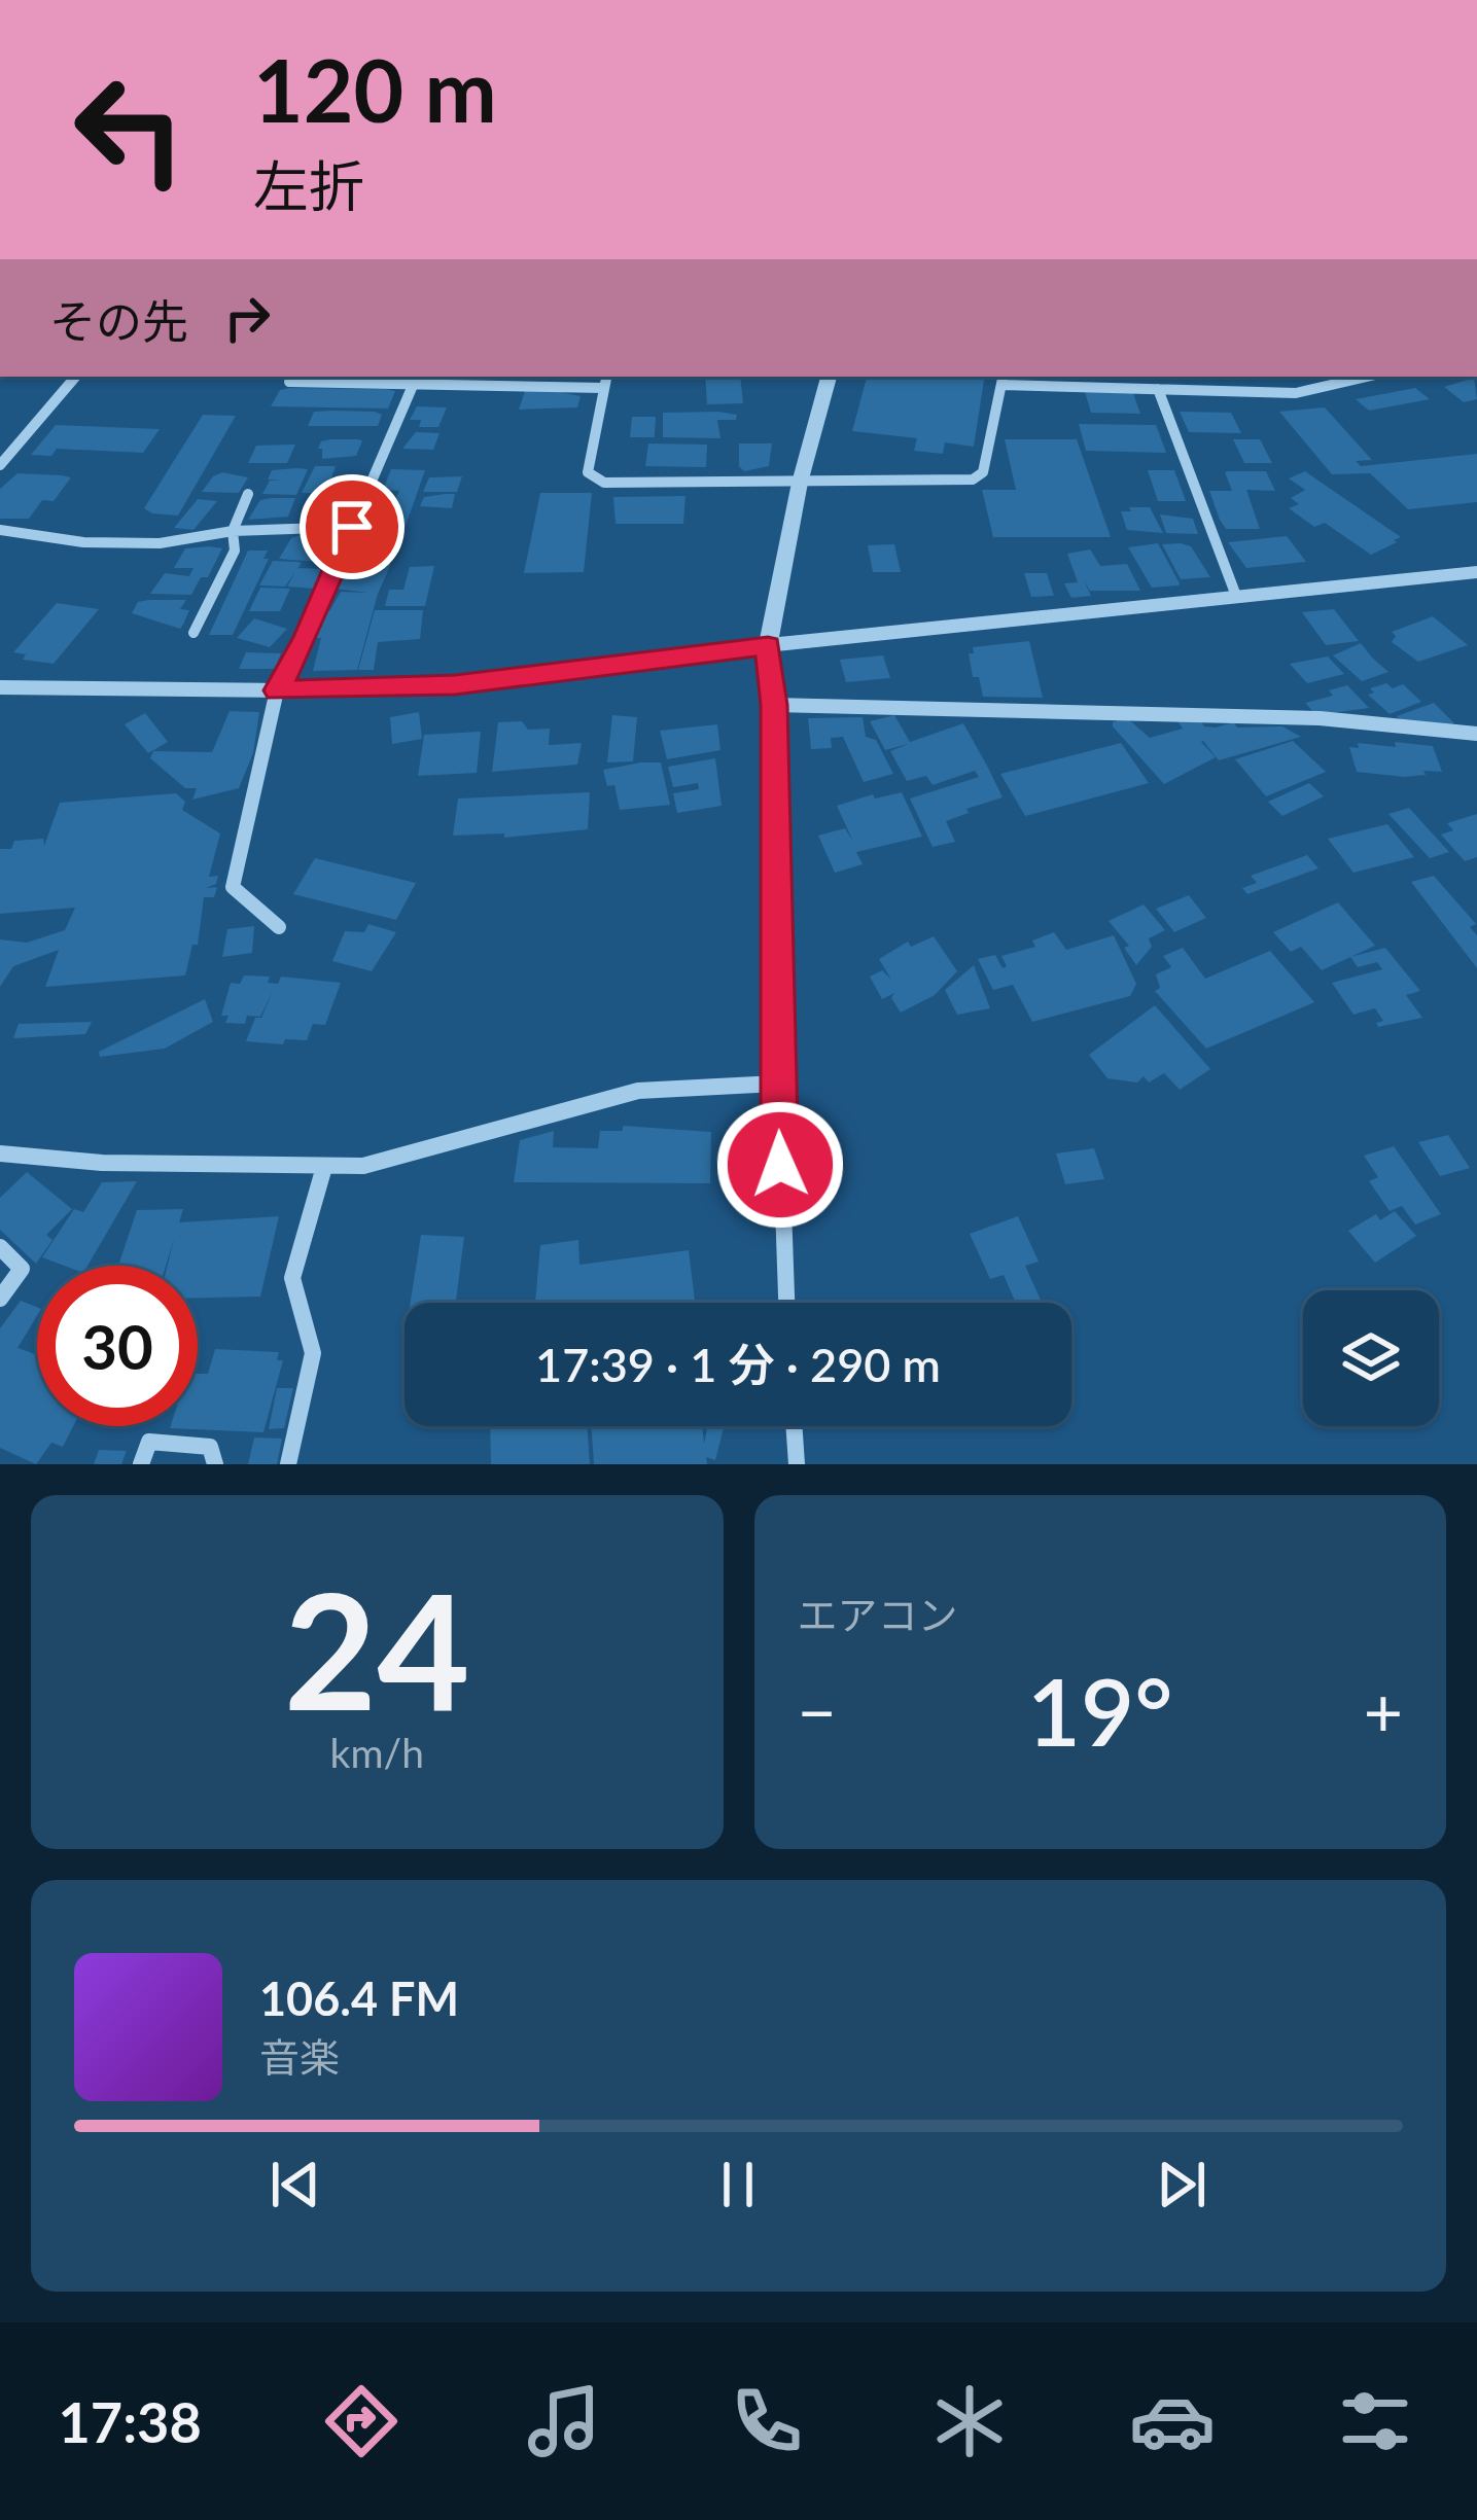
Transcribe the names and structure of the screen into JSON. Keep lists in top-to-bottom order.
{
  "page": {
    "turn": ["120 m", "左折"],
    "then": "その先",
    "limit": "30",
    "trip": "17:39 · 1 分 · 290 m",
    "tile": [
      ["24", "km/h"],
      "エアコン"
    ],
    "heat": ["−", "19°", "+"],
    "song": ["106.4 FM", "音楽"],
    "tabs": "17:38"
  }
}
